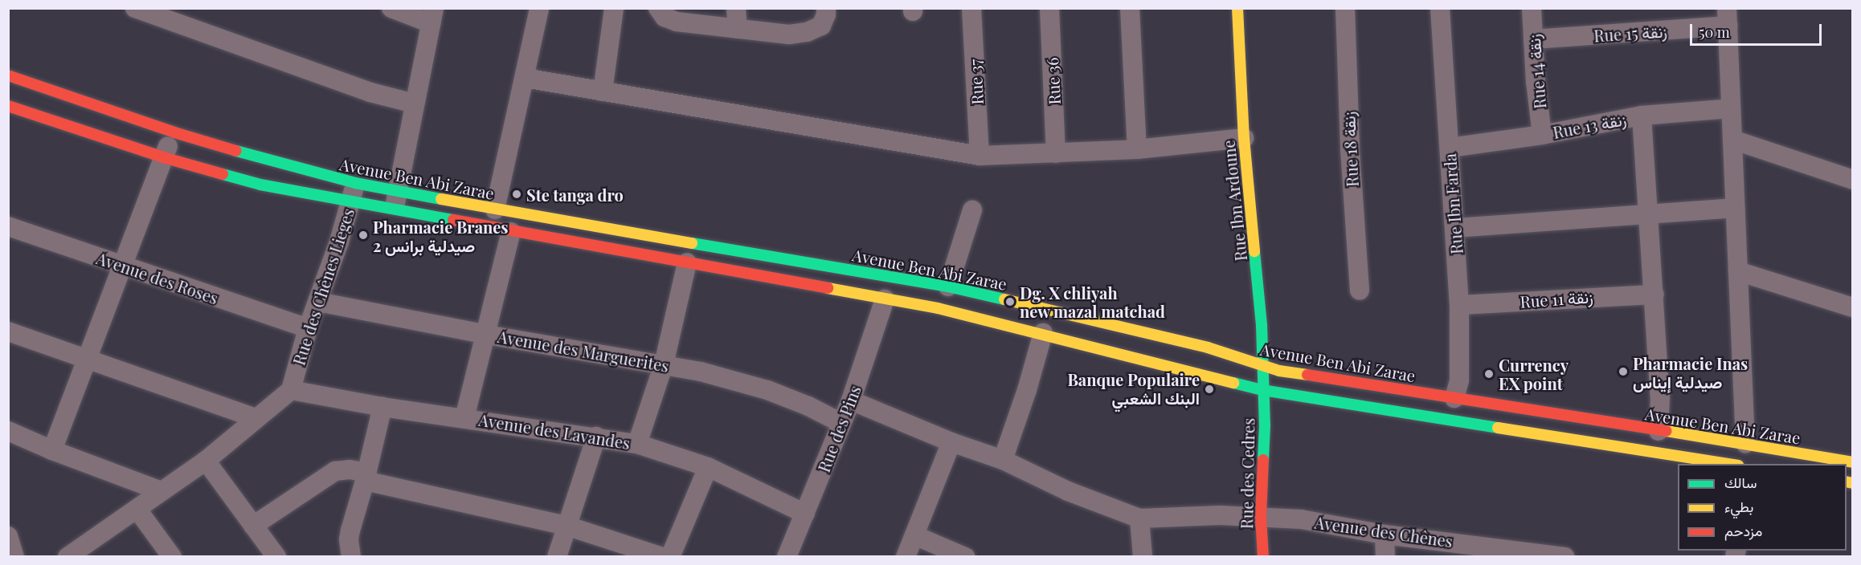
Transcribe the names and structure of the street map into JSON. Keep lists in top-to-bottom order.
{
  "streets": {
    "main road": ["Avenue Ben Abi Zarae", "Rue Ibn Ardoune", "Rue des Cedres"],
    "street": [
      "Rue 15 زنقة",
      "Rue 14 زنقة",
      "Rue 36",
      "Rue 37",
      "Rue 13 زنقة",
      "Rue 18 زنقة",
      "Rue Ibn Farda",
      "Avenue des Roses",
      "Rue des Chênes Lieges",
      "Rue 11 زنقة",
      "Avenue des Marguerites",
      "Rue des Pins",
      "Avenue des Lavandes",
      "Avenue des Chênes"
    ]
  },
  "crossings": [
    ["Rue 15 زنقة", "Rue 14 زنقة"],
    ["Rue 14 زنقة", "Rue 13 زنقة"],
    ["Rue 13 زنقة", "Rue Ibn Farda"],
    ["Avenue Ben Abi Zarae", "Rue Ibn Ardoune"],
    ["Avenue Ben Abi Zarae", "Rue Ibn Farda"],
    ["Avenue Ben Abi Zarae", "Rue des Chênes Lieges"],
    ["Avenue Ben Abi Zarae", "Rue des Pins"],
    ["Avenue Ben Abi Zarae", "Rue des Cedres"],
    ["Rue Ibn Ardoune", "Rue des Cedres"],
    ["Rue Ibn Farda", "Rue 11 زنقة"],
    ["Avenue des Roses", "Rue des Chênes Lieges"],
    ["Rue des Chênes Lieges", "Avenue des Marguerites"],
    ["Rue des Chênes Lieges", "Avenue des Lavandes"],
    ["Avenue des Marguerites", "Rue des Pins"],
    ["Rue des Pins", "Avenue des Lavandes"],
    ["Rue des Cedres", "Avenue des Chênes"]
  ],
  "places": [
    "Ste tanga dro",
    "Pharmacie Branes 2 صيدلية برانس",
    "Dg. X chliyah new mazal matchad",
    "Pharmacie Inas صيدلية إيناس",
    "Currency EX point",
    "Banque Populaire البنك الشعبي"
  ],
  "legend": ["سالك", "بطيء", "مزدحم"],
  "scale_bar": "50 m"
}
